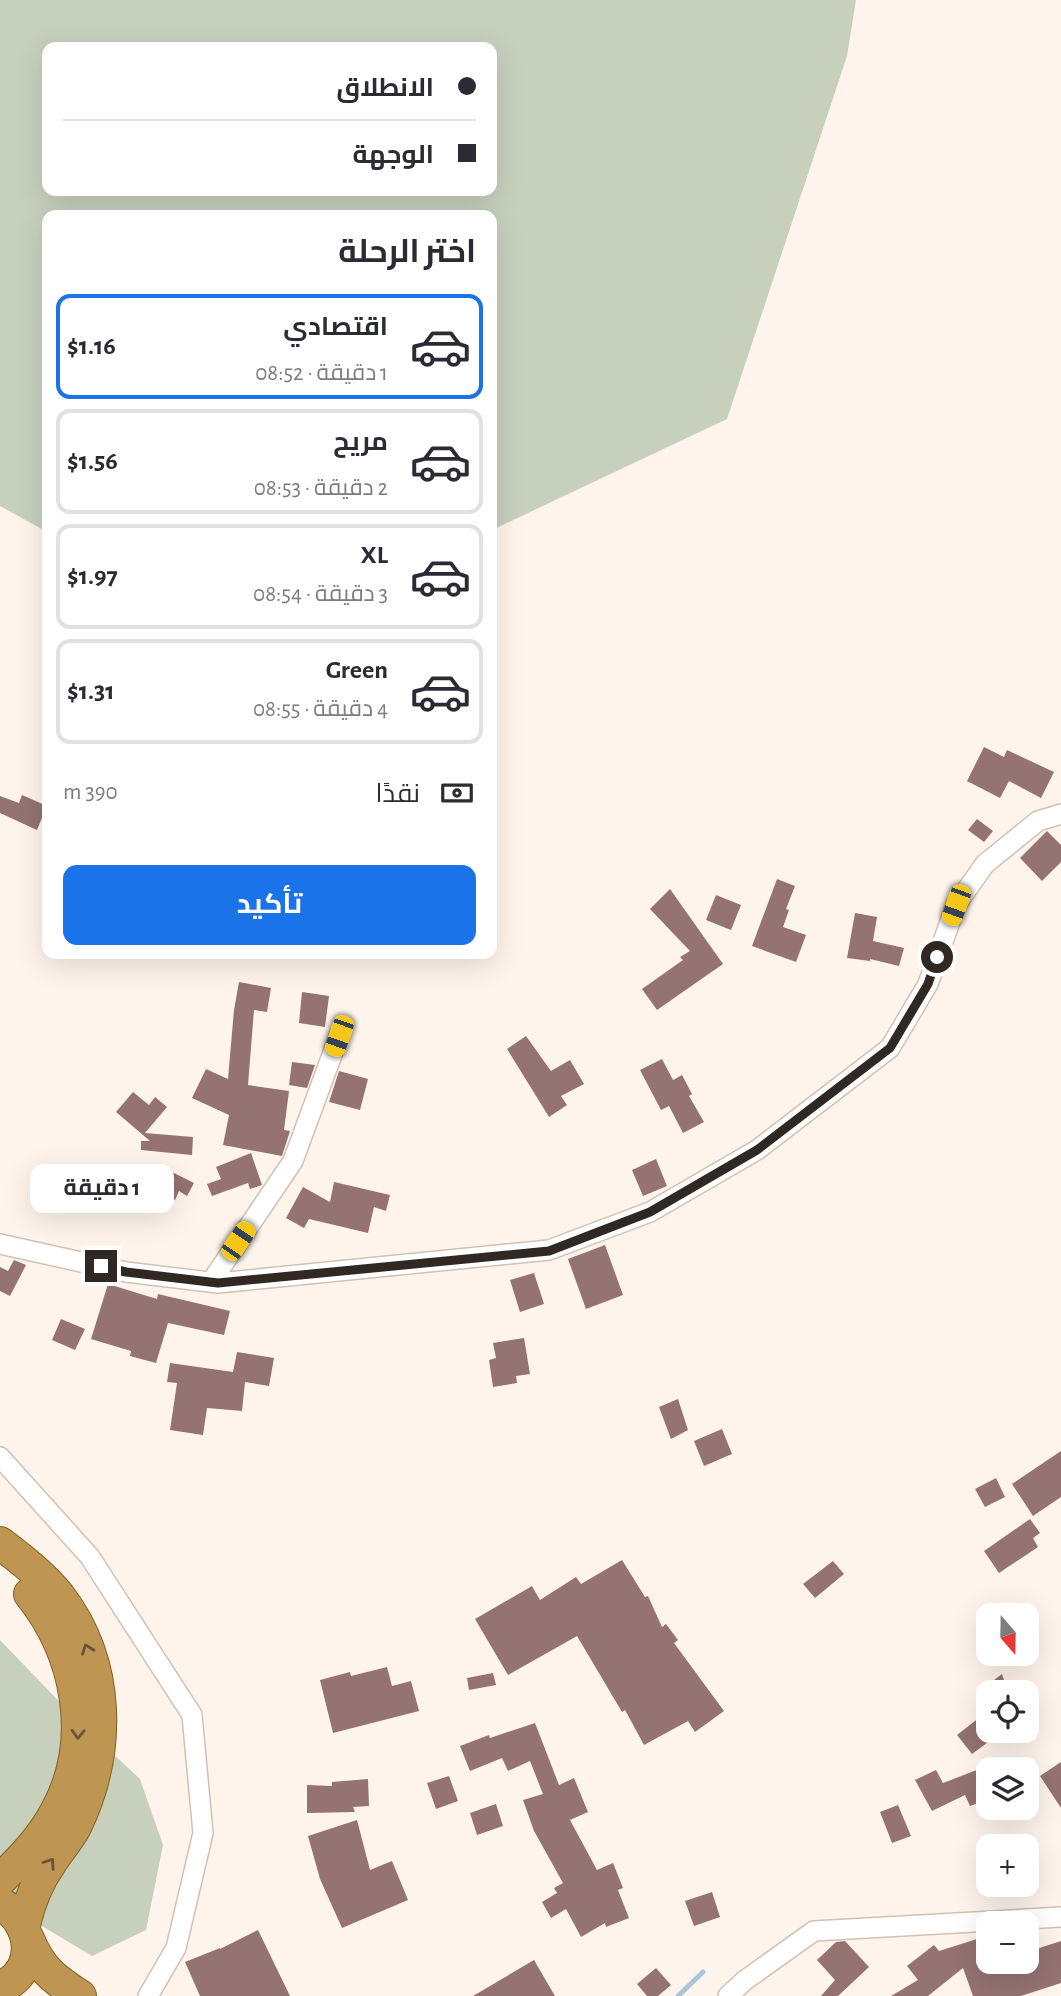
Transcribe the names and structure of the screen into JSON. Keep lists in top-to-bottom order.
{
  "north": "bottom",
  "page": {
    "banner": ["الانطلاق", "الوجهة"],
    "heading": "اختر الرحلة",
    "list": [
      {
        "name": "اقتصادي",
        "note": "1 دقيقة · 08:52",
        "value": "$1.16"
      },
      {
        "name": "مريح",
        "note": "2 دقيقة · 08:53",
        "value": "$1.56"
      },
      {
        "name": "XL",
        "note": "3 دقيقة · 08:54",
        "value": "$1.97"
      },
      {
        "name": "Green",
        "note": "4 دقيقة · 08:55",
        "value": "$1.31"
      }
    ],
    "pay": ["نقدًا", "390 m"],
    "buttons": "تأكيد",
    "bubble": "1 دقيقة",
    "map_buttons": ["+", "−"]
  }
}
